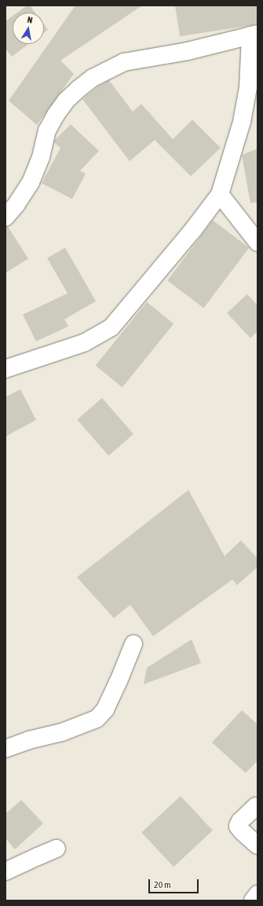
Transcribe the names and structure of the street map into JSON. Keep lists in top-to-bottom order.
{
  "scale_bar": "20 m",
  "north": "top"
}
